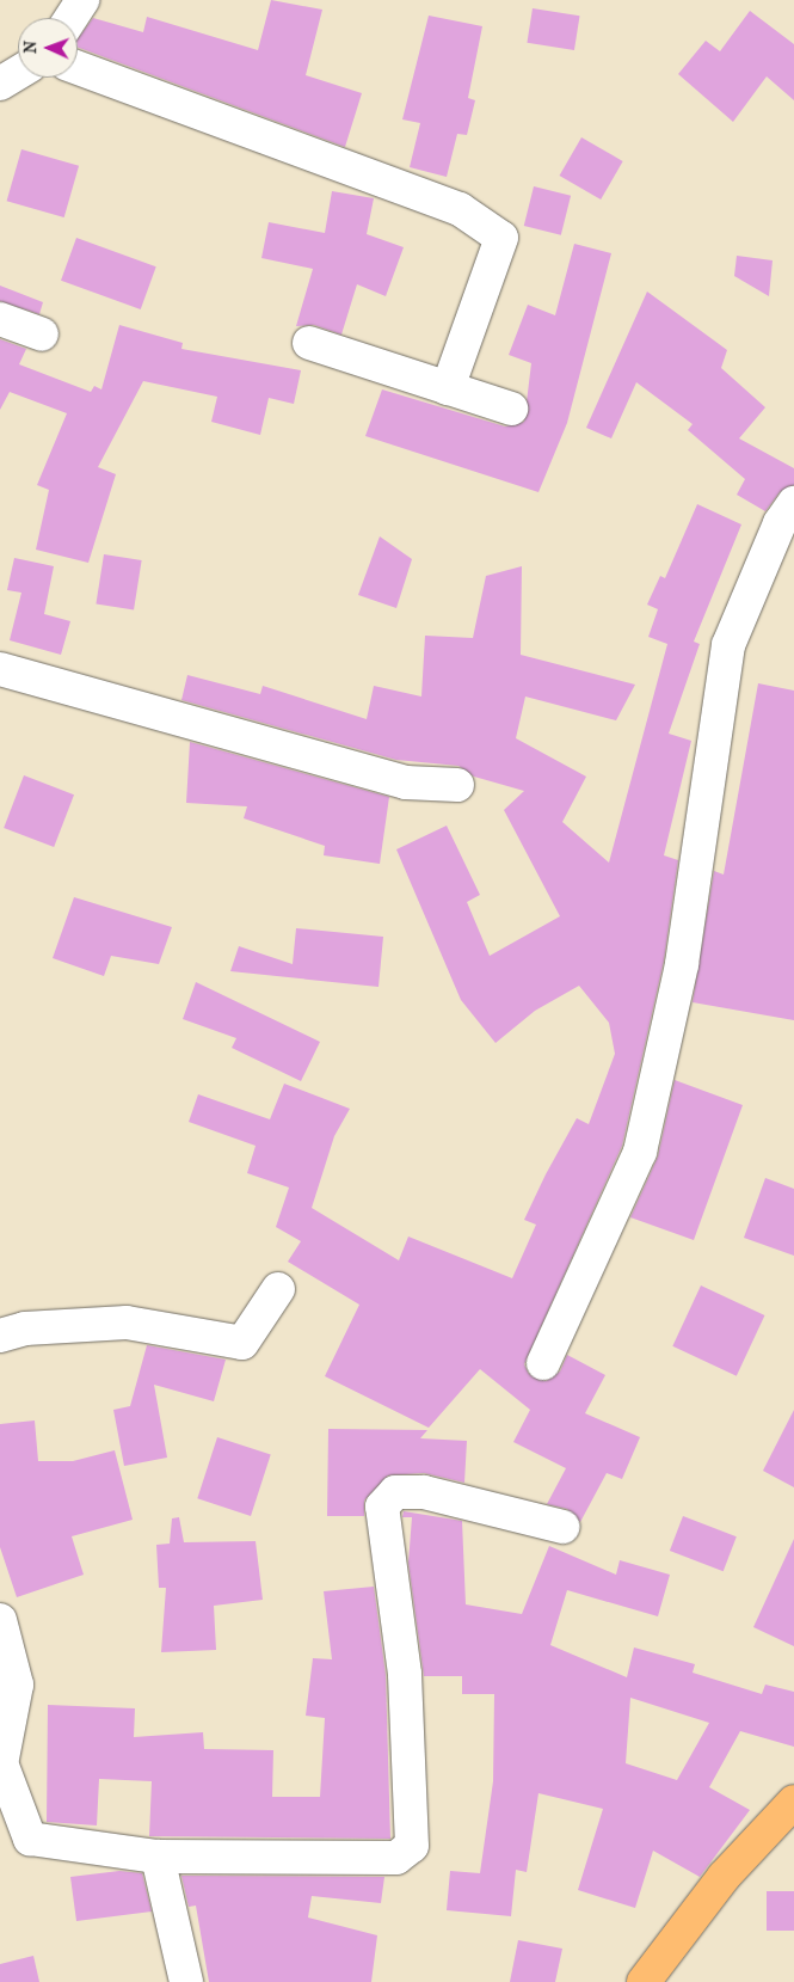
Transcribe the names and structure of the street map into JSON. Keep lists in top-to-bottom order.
{
  "north": "left"
}
